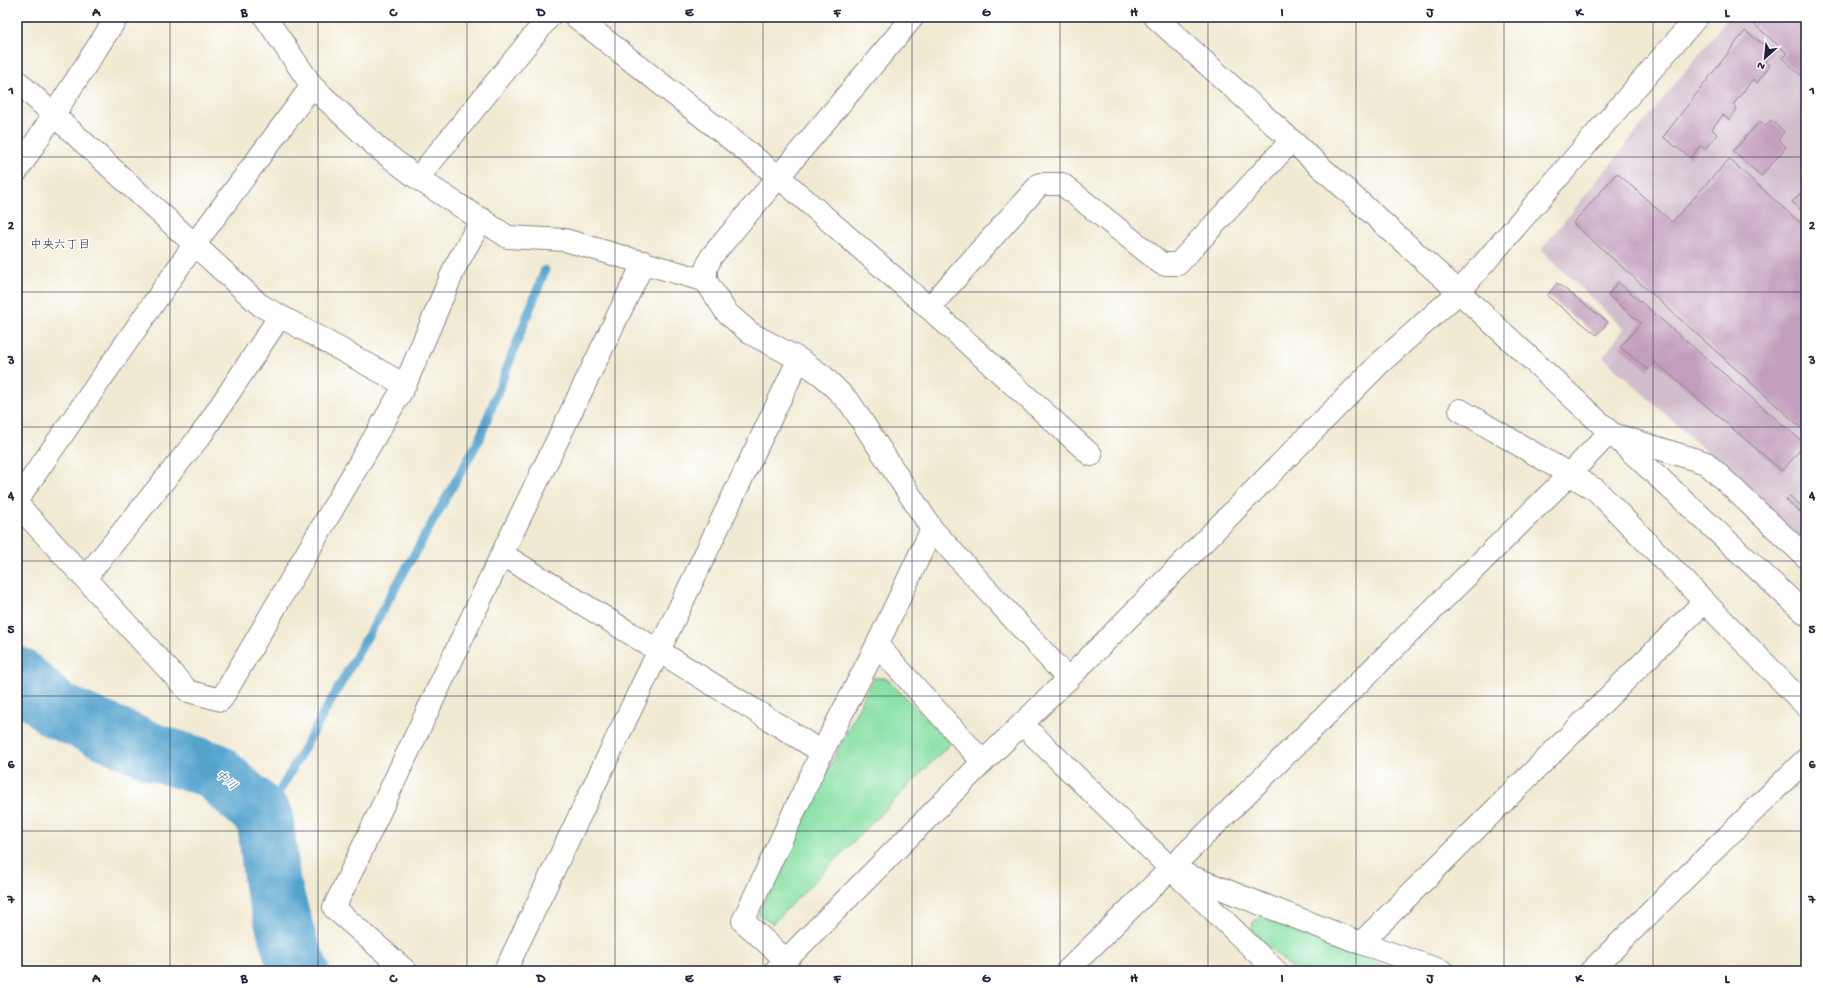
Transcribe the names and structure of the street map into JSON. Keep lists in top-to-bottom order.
{
  "districts": ["中央六丁目"],
  "water": ["中川"],
  "north": "bottom left",
  "grid": {
    "columns": [
      "A",
      "B",
      "C",
      "D",
      "E",
      "F",
      "G",
      "H",
      "I",
      "J",
      "K",
      "L"
    ],
    "rows": [
      "1",
      "2",
      "3",
      "4",
      "5",
      "6",
      "7"
    ]
  }
}
